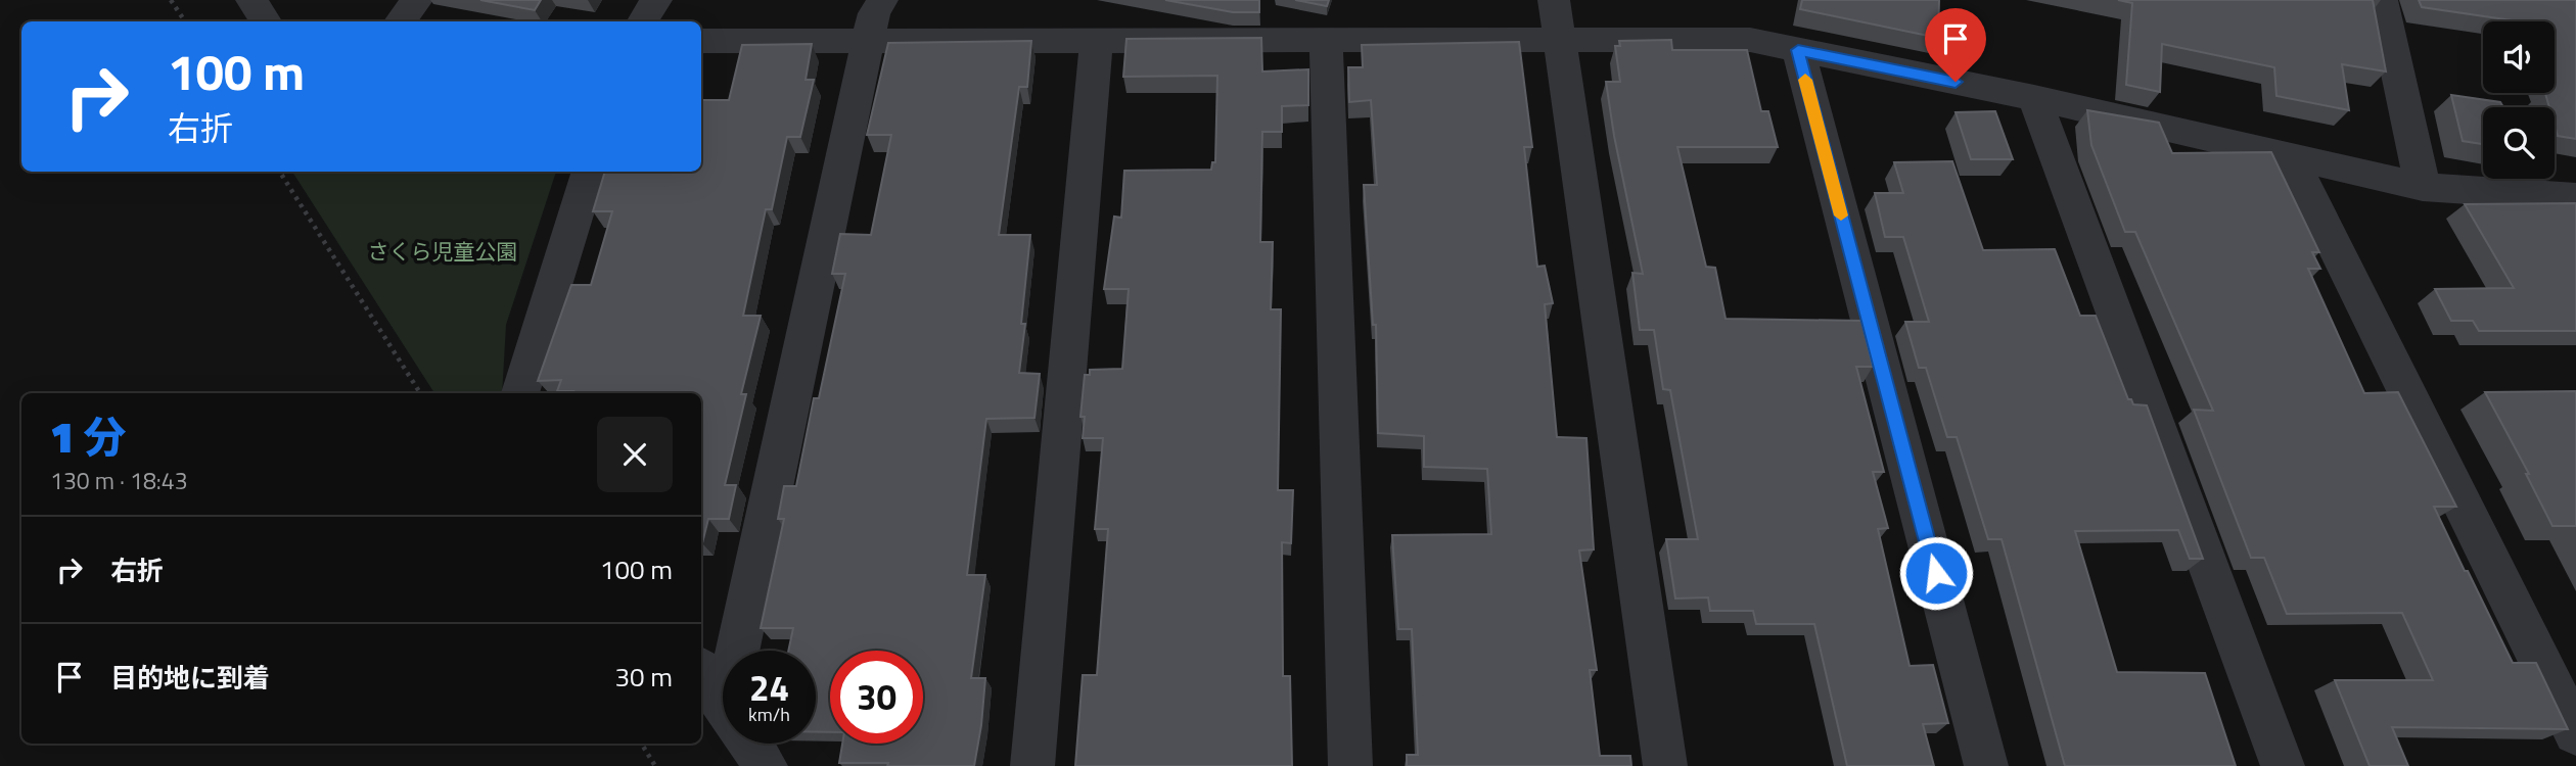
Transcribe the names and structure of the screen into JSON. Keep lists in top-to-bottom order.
{
  "parks": ["さくら児童公園"],
  "page": {
    "turn": ["100 m", "右折"],
    "heading": ["1 分", "130 m · 18:43"],
    "list": [
      {
        "name": "右折",
        "value": "100 m"
      },
      {
        "name": "目的地に到着",
        "value": "30 m"
      }
    ],
    "speed": "24 km/h",
    "limit": "30"
  }
}
